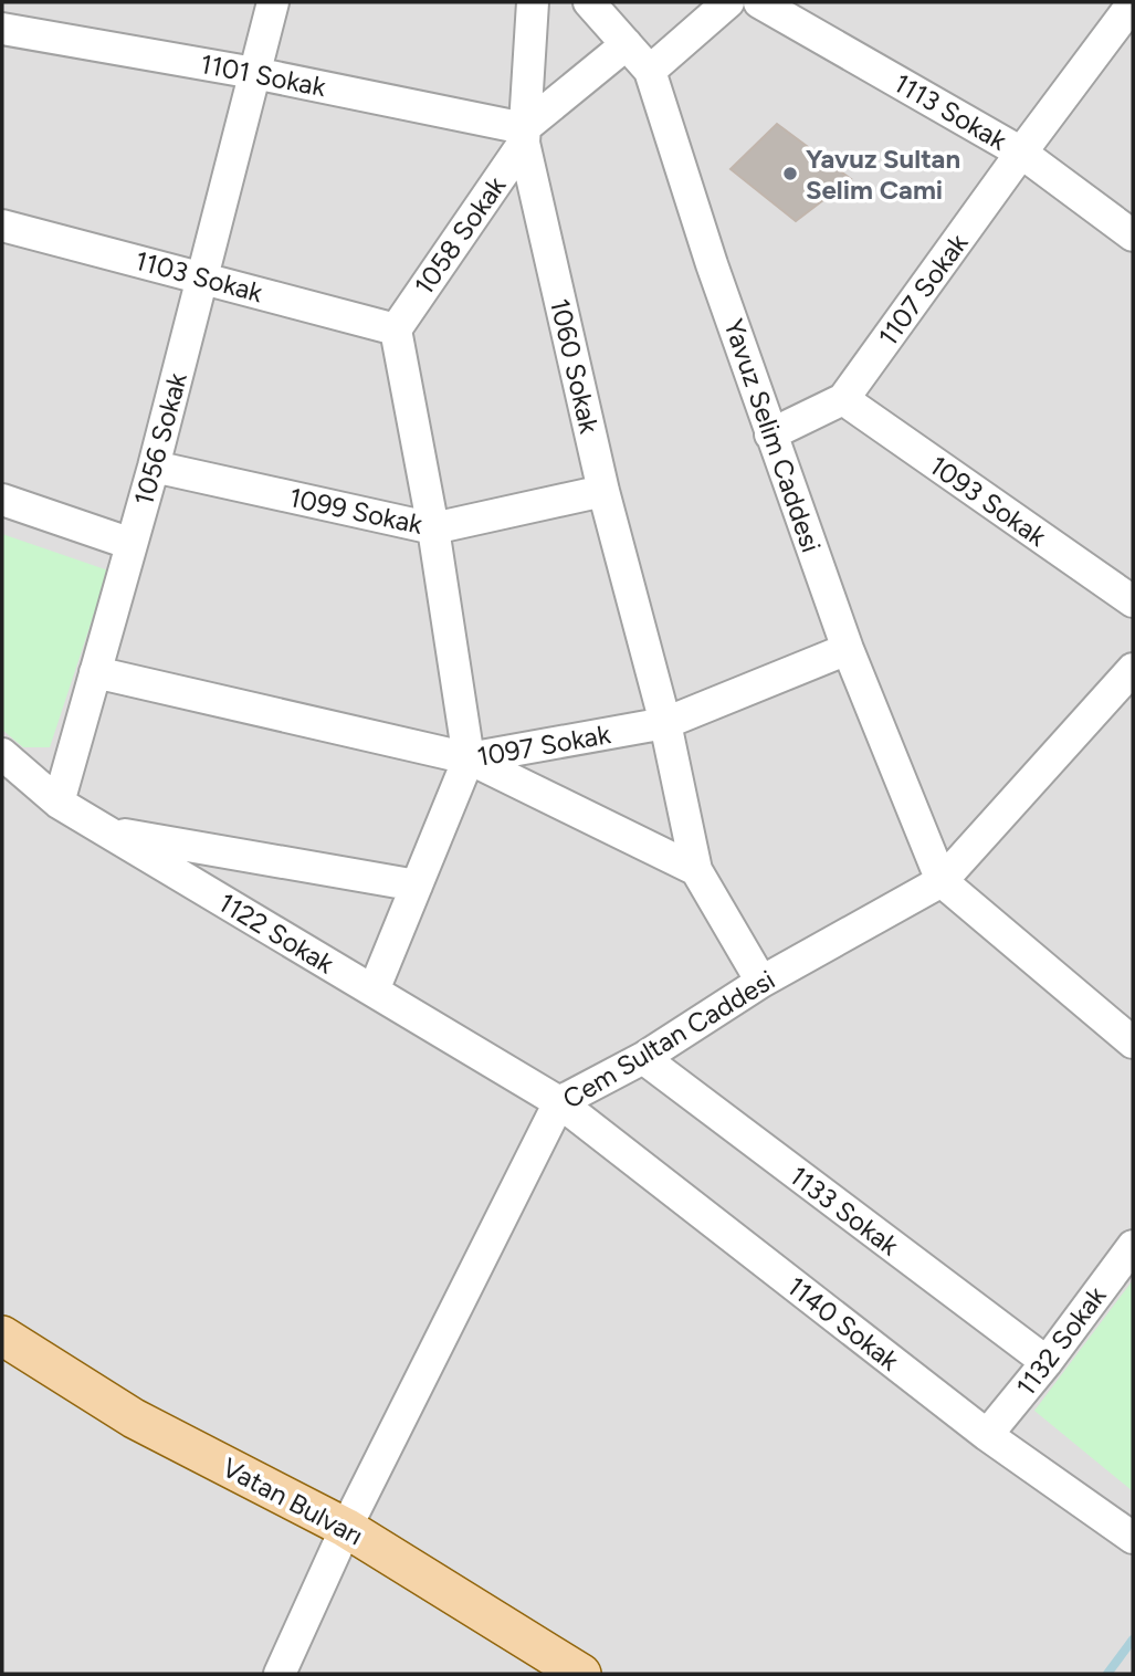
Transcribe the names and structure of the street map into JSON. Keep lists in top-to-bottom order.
{
  "streets": {
    "main road": ["Vatan Bulvarı"],
    "street": [
      "1101 Sokak",
      "1113 Sokak",
      "1058 Sokak",
      "1103 Sokak",
      "1107 Sokak",
      "1060 Sokak",
      "Yavuz Selim Caddesi",
      "1056 Sokak",
      "1093 Sokak",
      "1099 Sokak",
      "1097 Sokak",
      "1122 Sokak",
      "Cem Sultan Caddesi",
      "1133 Sokak",
      "1140 Sokak",
      "1132 Sokak"
    ]
  },
  "crossings": [
    ["1101 Sokak", "1058 Sokak"],
    ["1101 Sokak", "1060 Sokak"],
    ["1101 Sokak", "1056 Sokak"],
    ["1113 Sokak", "1107 Sokak"],
    ["1058 Sokak", "1103 Sokak"],
    ["1058 Sokak", "1060 Sokak"],
    ["1103 Sokak", "1056 Sokak"],
    ["1107 Sokak", "Yavuz Selim Caddesi"],
    ["1107 Sokak", "1093 Sokak"],
    ["1060 Sokak", "1099 Sokak"],
    ["1060 Sokak", "1097 Sokak"],
    ["Yavuz Selim Caddesi", "1097 Sokak"],
    ["Yavuz Selim Caddesi", "Cem Sultan Caddesi"],
    ["1056 Sokak", "1099 Sokak"],
    ["1056 Sokak", "1097 Sokak"],
    ["1056 Sokak", "1122 Sokak"],
    ["1122 Sokak", "Cem Sultan Caddesi"],
    ["1122 Sokak", "1140 Sokak"],
    ["Cem Sultan Caddesi", "1133 Sokak"],
    ["Cem Sultan Caddesi", "1140 Sokak"],
    ["Cem Sultan Caddesi", "Vatan Bulvarı"],
    ["1133 Sokak", "1132 Sokak"],
    ["1140 Sokak", "1132 Sokak"]
  ],
  "places": ["Yavuz Sultan Selim Cami"]
}
